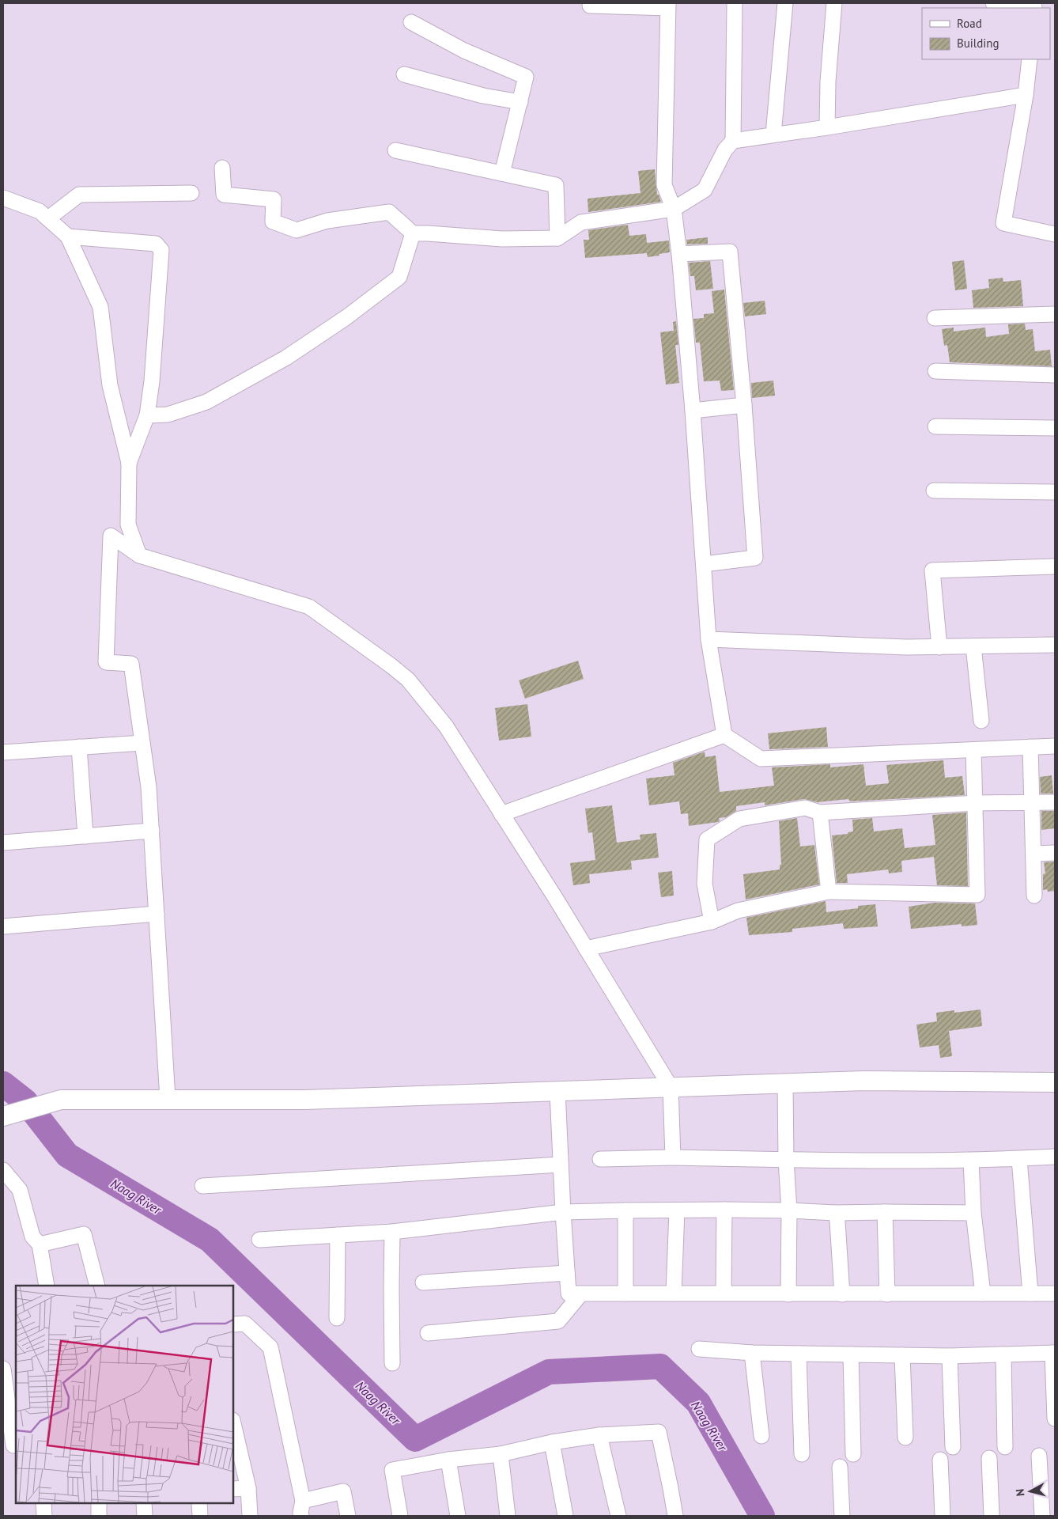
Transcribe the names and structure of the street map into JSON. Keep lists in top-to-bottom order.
{
  "water": ["Naag River"],
  "legend": ["Road", "Building"],
  "north": "left"
}
